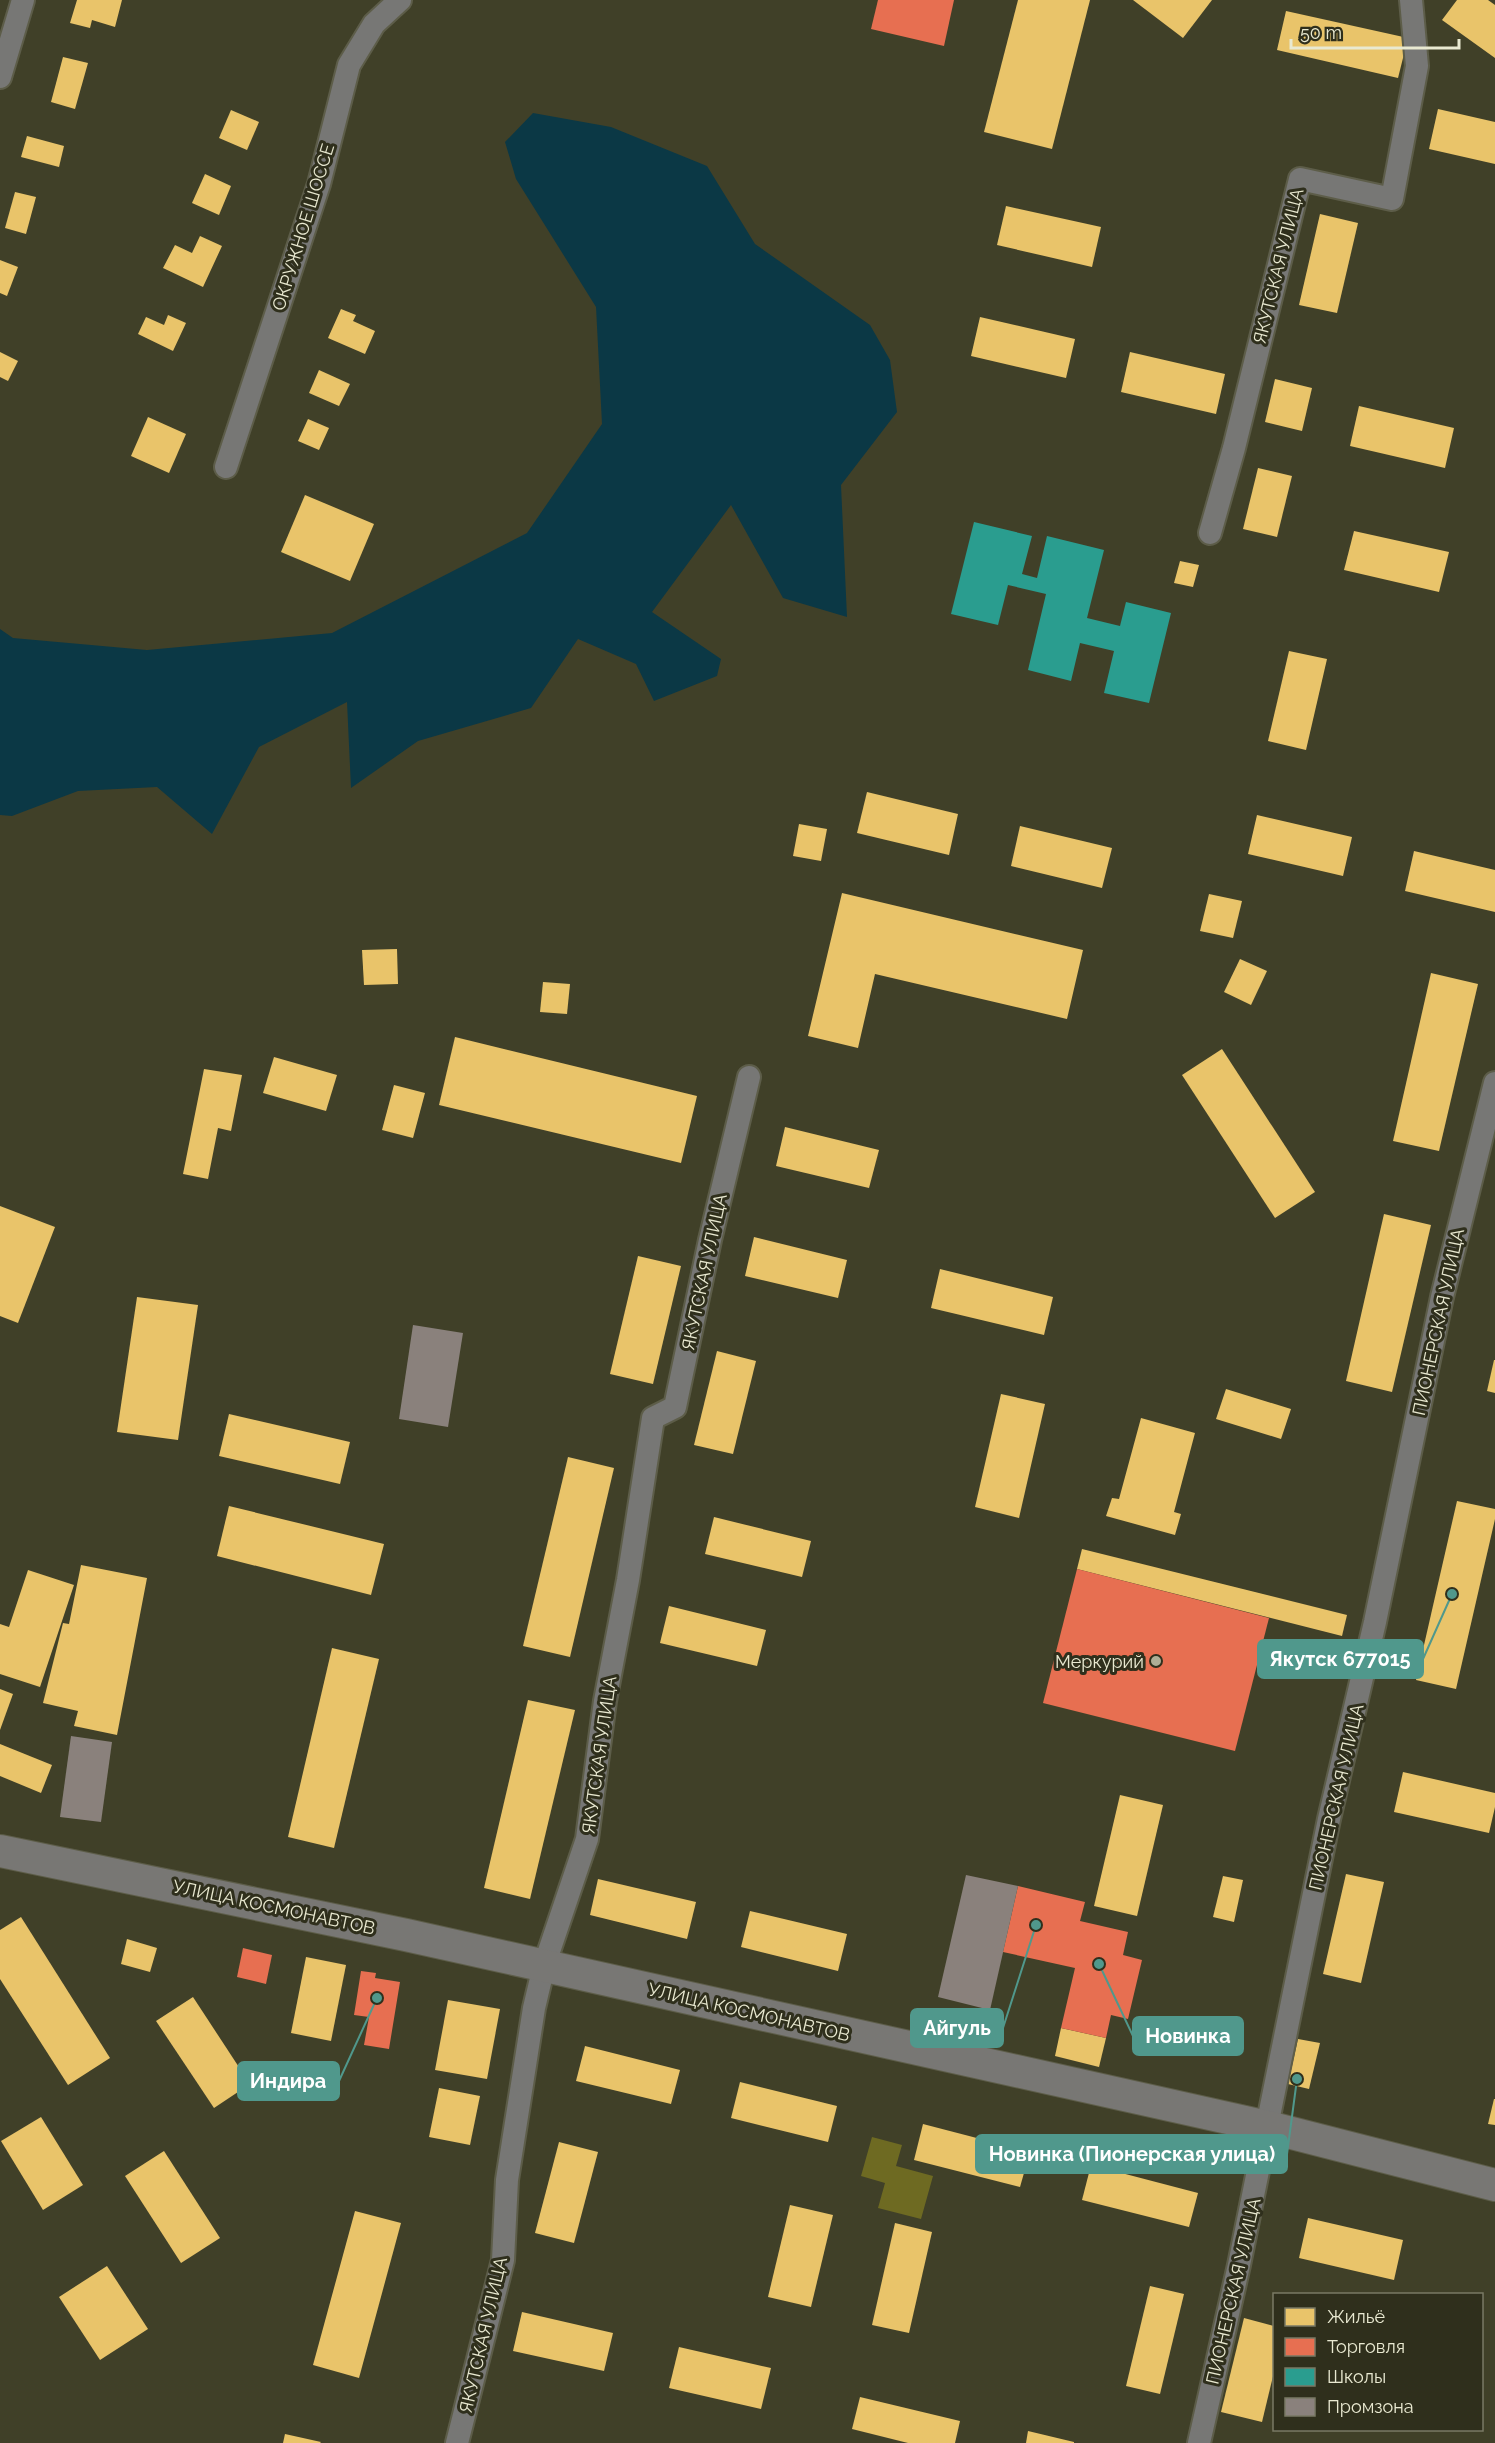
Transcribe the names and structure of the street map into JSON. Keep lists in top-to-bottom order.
{
  "streets": {
    "street": [
      "ОКРУЖНОЕ ШОССЕ",
      "ЯКУТСКАЯ УЛИЦА",
      "ПИОНЕРСКАЯ УЛИЦА",
      "УЛИЦА КОСМОНАВТОВ"
    ]
  },
  "crossings": [
    ["ЯКУТСКАЯ УЛИЦА", "УЛИЦА КОСМОНАВТОВ"],
    ["ПИОНЕРСКАЯ УЛИЦА", "УЛИЦА КОСМОНАВТОВ"]
  ],
  "places": [
    "Якутск 677015",
    "Меркурий",
    "Айгуль",
    "Новинка",
    "Индира",
    "Новинка (Пионерская улица)"
  ],
  "legend": [
    "Жильё",
    "Торговля",
    "Школы",
    "Промзона"
  ],
  "scale_bar": "50 m"
}
